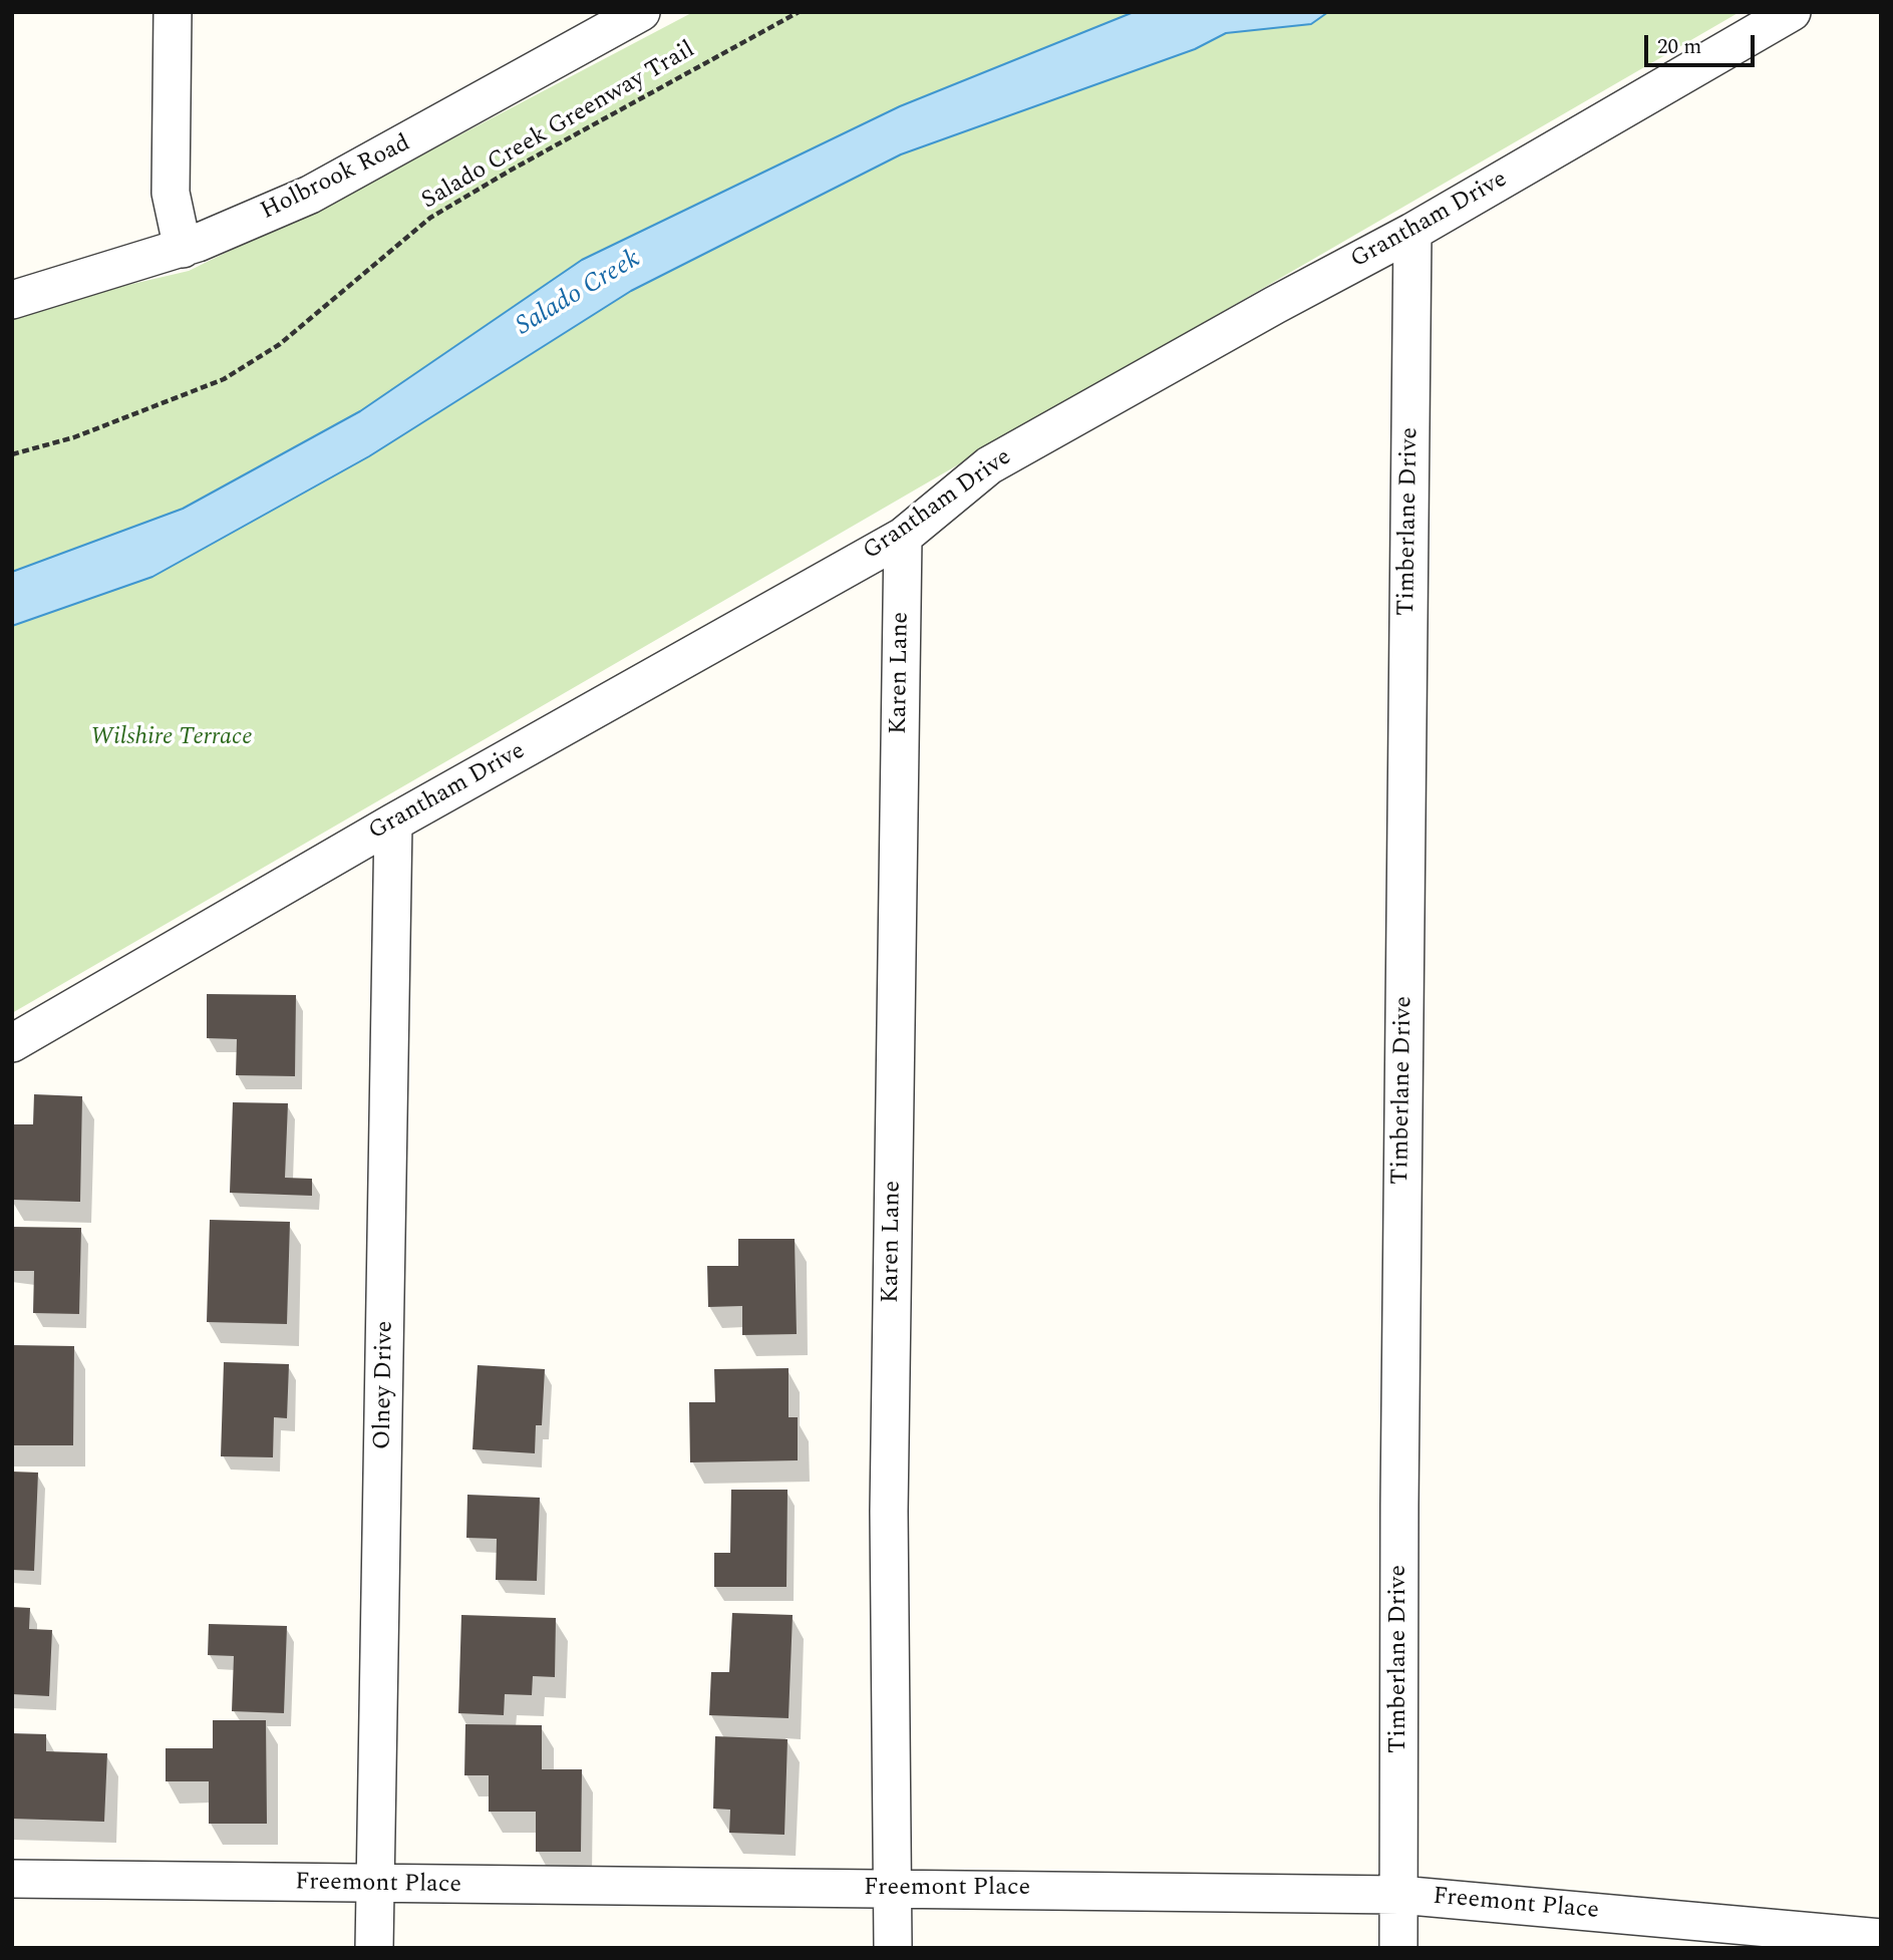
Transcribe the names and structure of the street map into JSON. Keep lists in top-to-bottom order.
{
  "streets": {
    "street": [
      "Holbrook Road",
      "Grantham Drive",
      "Timberlane Drive",
      "Karen Lane",
      "Olney Drive",
      "Freemont Place"
    ],
    "path": ["Salado Creek Greenway Trail"]
  },
  "crossings": [
    ["Grantham Drive", "Timberlane Drive"],
    ["Grantham Drive", "Karen Lane"],
    ["Grantham Drive", "Olney Drive"],
    ["Timberlane Drive", "Freemont Place"],
    ["Karen Lane", "Freemont Place"],
    ["Olney Drive", "Freemont Place"]
  ],
  "water": ["Salado Creek"],
  "parks": ["Wilshire Terrace"],
  "scale_bar": "20 m"
}
